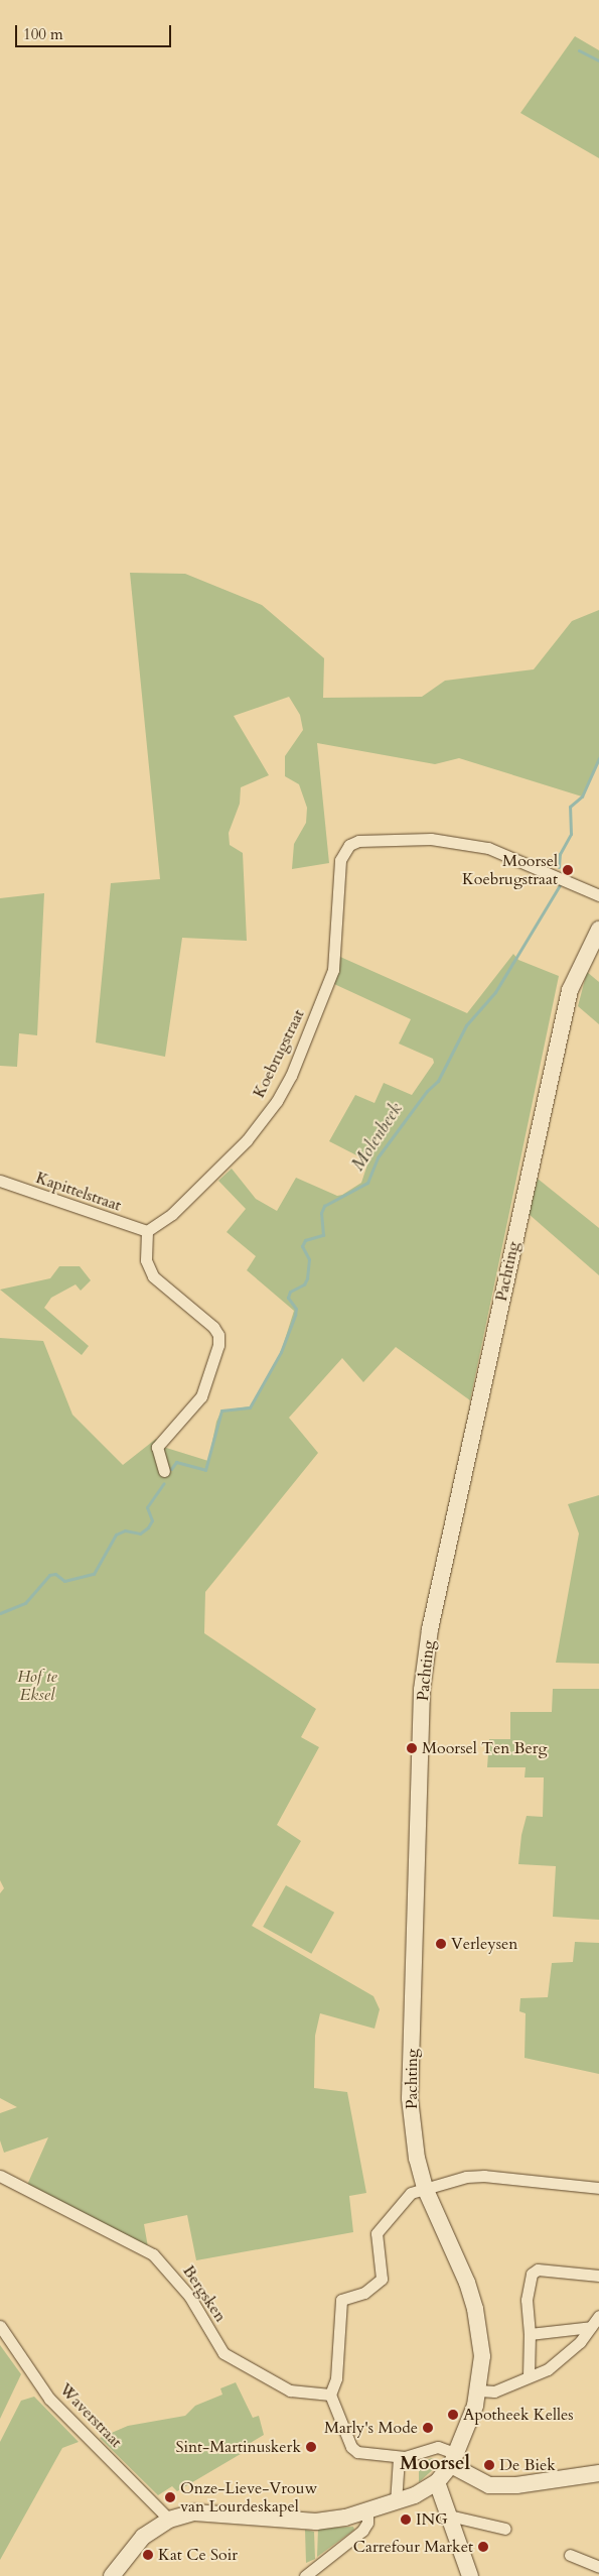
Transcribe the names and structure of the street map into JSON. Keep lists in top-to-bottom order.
{
  "streets": {
    "main road": ["Pachting"],
    "street": [
      "Koebrugstraat",
      "Kapittelstraat",
      "Bergsken",
      "Waverstraat"
    ]
  },
  "crossings": [
    ["Koebrugstraat", "Kapittelstraat"],
    ["Pachting", "Waverstraat"]
  ],
  "districts": ["Moorsel"],
  "water": ["Molenbeek"],
  "parks": ["Hof te Eksel"],
  "places": [
    "Moorsel Koebrugstraat",
    "Moorsel Ten Berg",
    "Verleysen",
    "Apotheek Kelles",
    "Marly's Mode",
    "Sint-Martinuskerk",
    "De Biek",
    "Onze-Lieve-Vrouw van Lourdeskapel",
    "ING",
    "Carrefour Market",
    "Kat Ce Soir"
  ],
  "scale_bar": "100 m"
}
